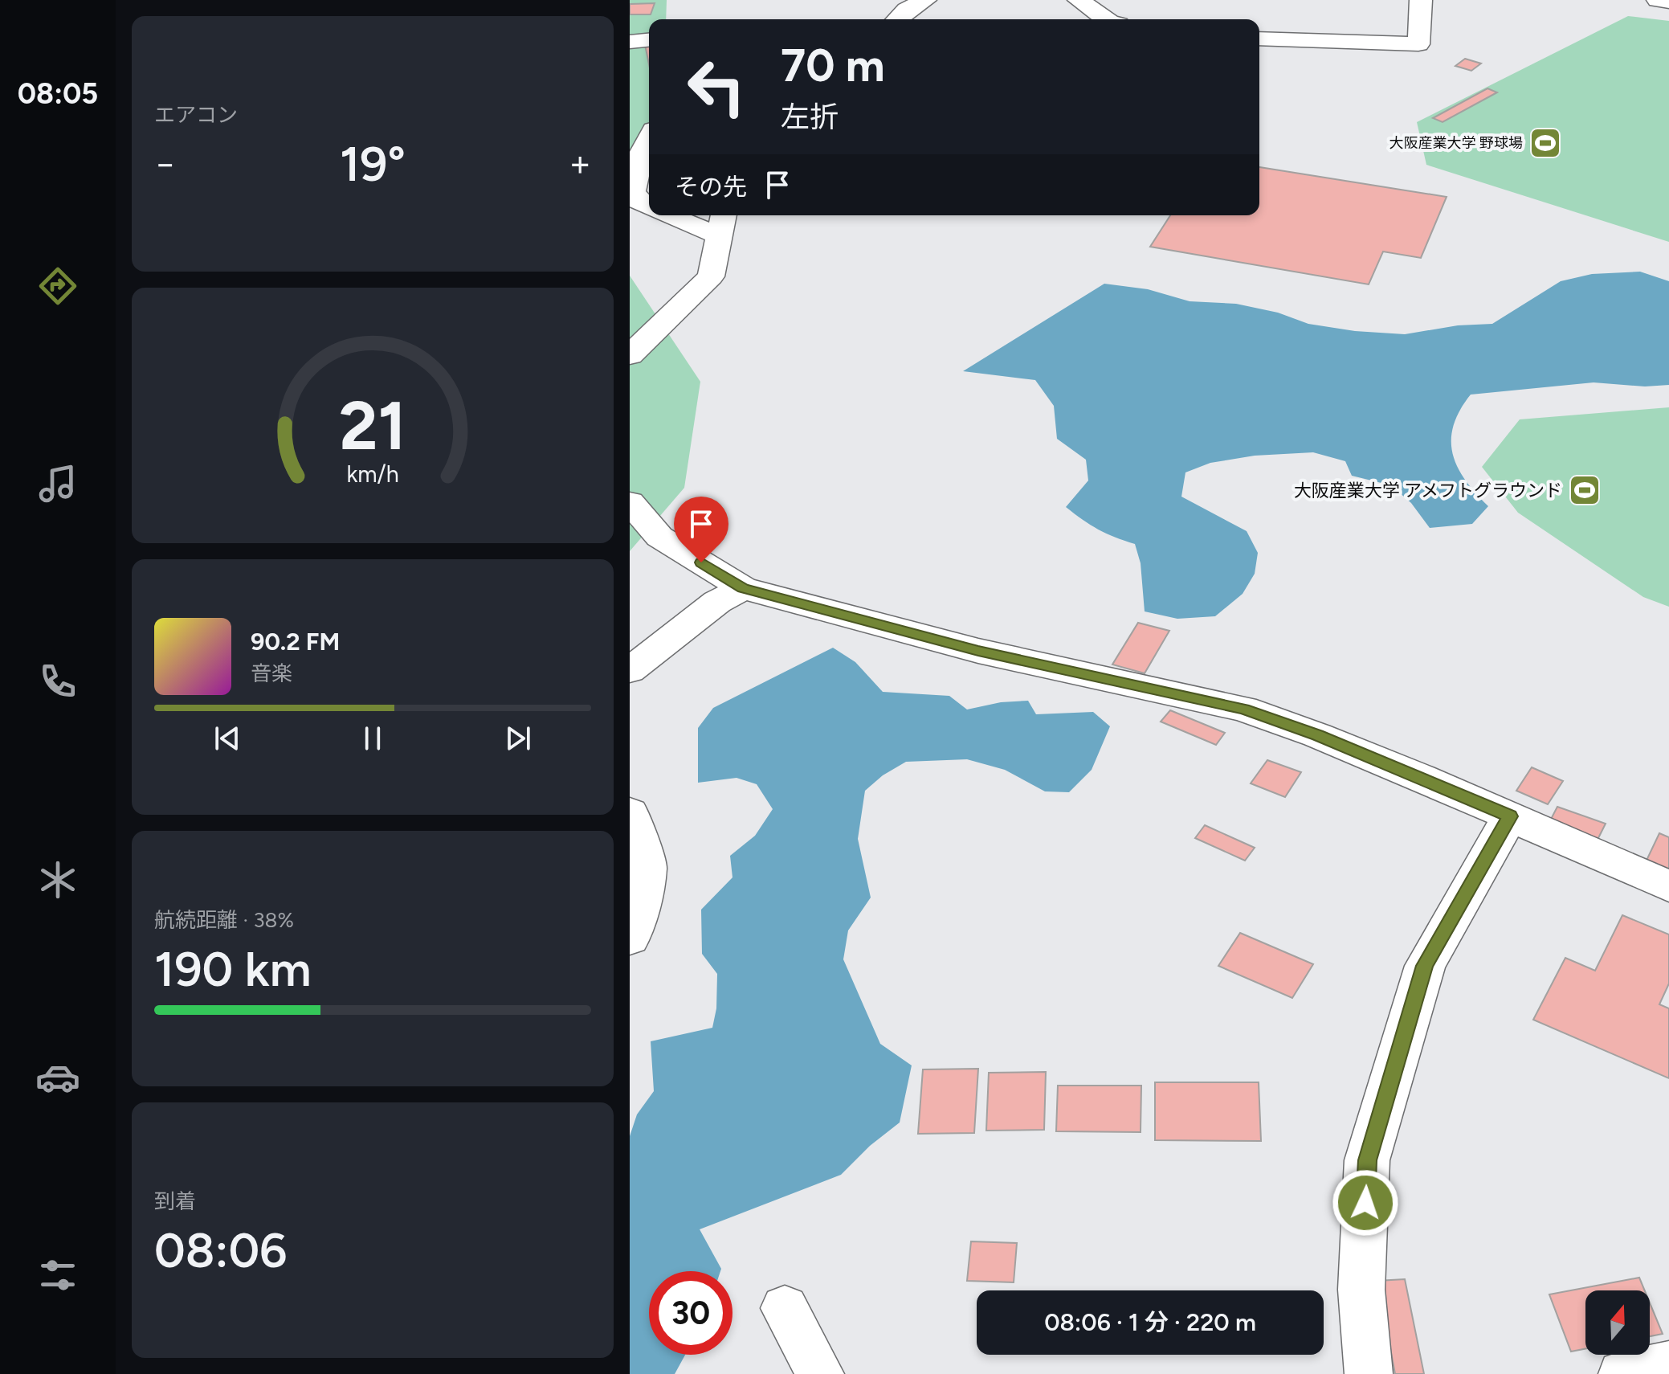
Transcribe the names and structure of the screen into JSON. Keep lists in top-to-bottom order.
{
  "places": {
    "sports": ["大阪産業大学 野球場", "大阪産業大学 アメフトグラウンド"]
  },
  "north": "top",
  "page": {
    "tabs": "08:05",
    "tile": [
      "エアコン",
      ["航続距離 · 38%", "190 km"],
      ["到着", "08:06"]
    ],
    "turn": ["70 m", "左折"],
    "heat": ["−", "19°", "+"],
    "then": "その先",
    "song": ["90.2 FM", "音楽"],
    "limit": "30",
    "trip": "08:06 · 1 分 · 220 m",
    "gauge": ["21", "km/h"]
  }
}
